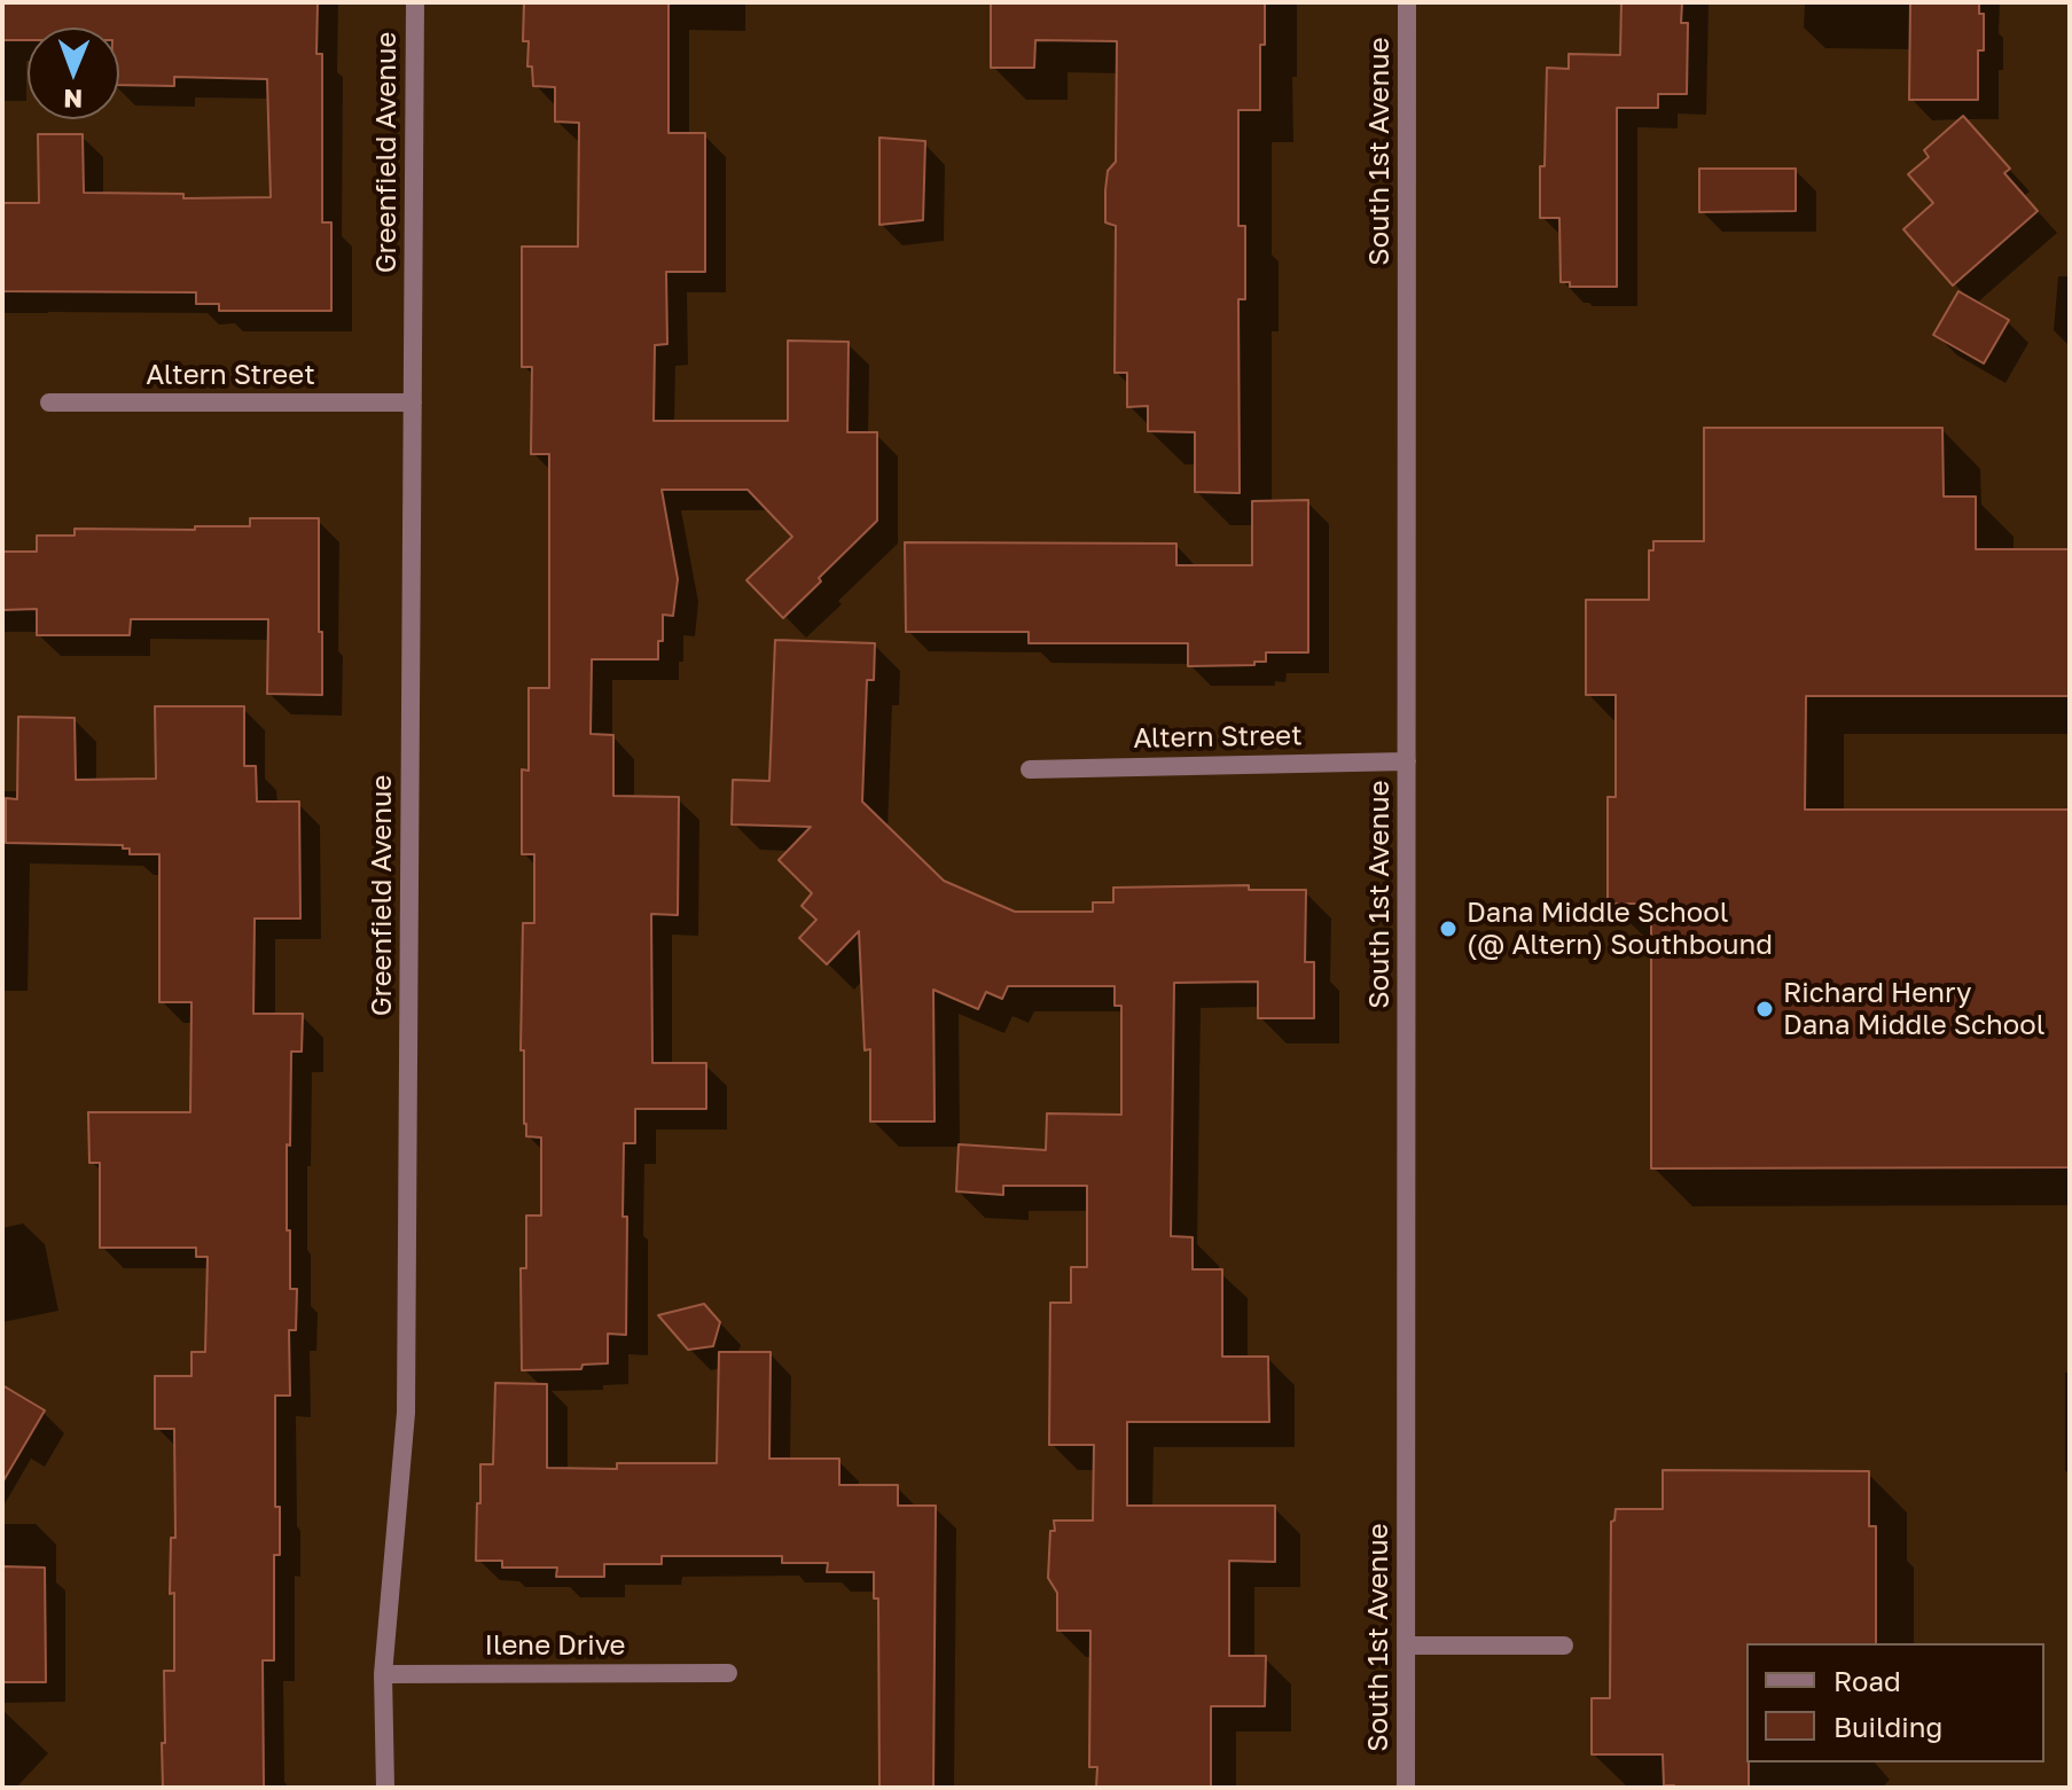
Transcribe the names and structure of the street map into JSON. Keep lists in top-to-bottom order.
{
  "streets": {
    "street": [
      "South 1st Avenue",
      "Greenfield Avenue",
      "Altern Street",
      "Ilene Drive"
    ]
  },
  "crossings": [
    ["South 1st Avenue", "Altern Street"],
    ["Greenfield Avenue", "Altern Street"],
    ["Greenfield Avenue", "Ilene Drive"]
  ],
  "places": ["Dana Middle School (@ Altern) Southbound", "Richard Henry Dana Middle School"],
  "legend": ["Road", "Building"],
  "north": "bottom"
}
